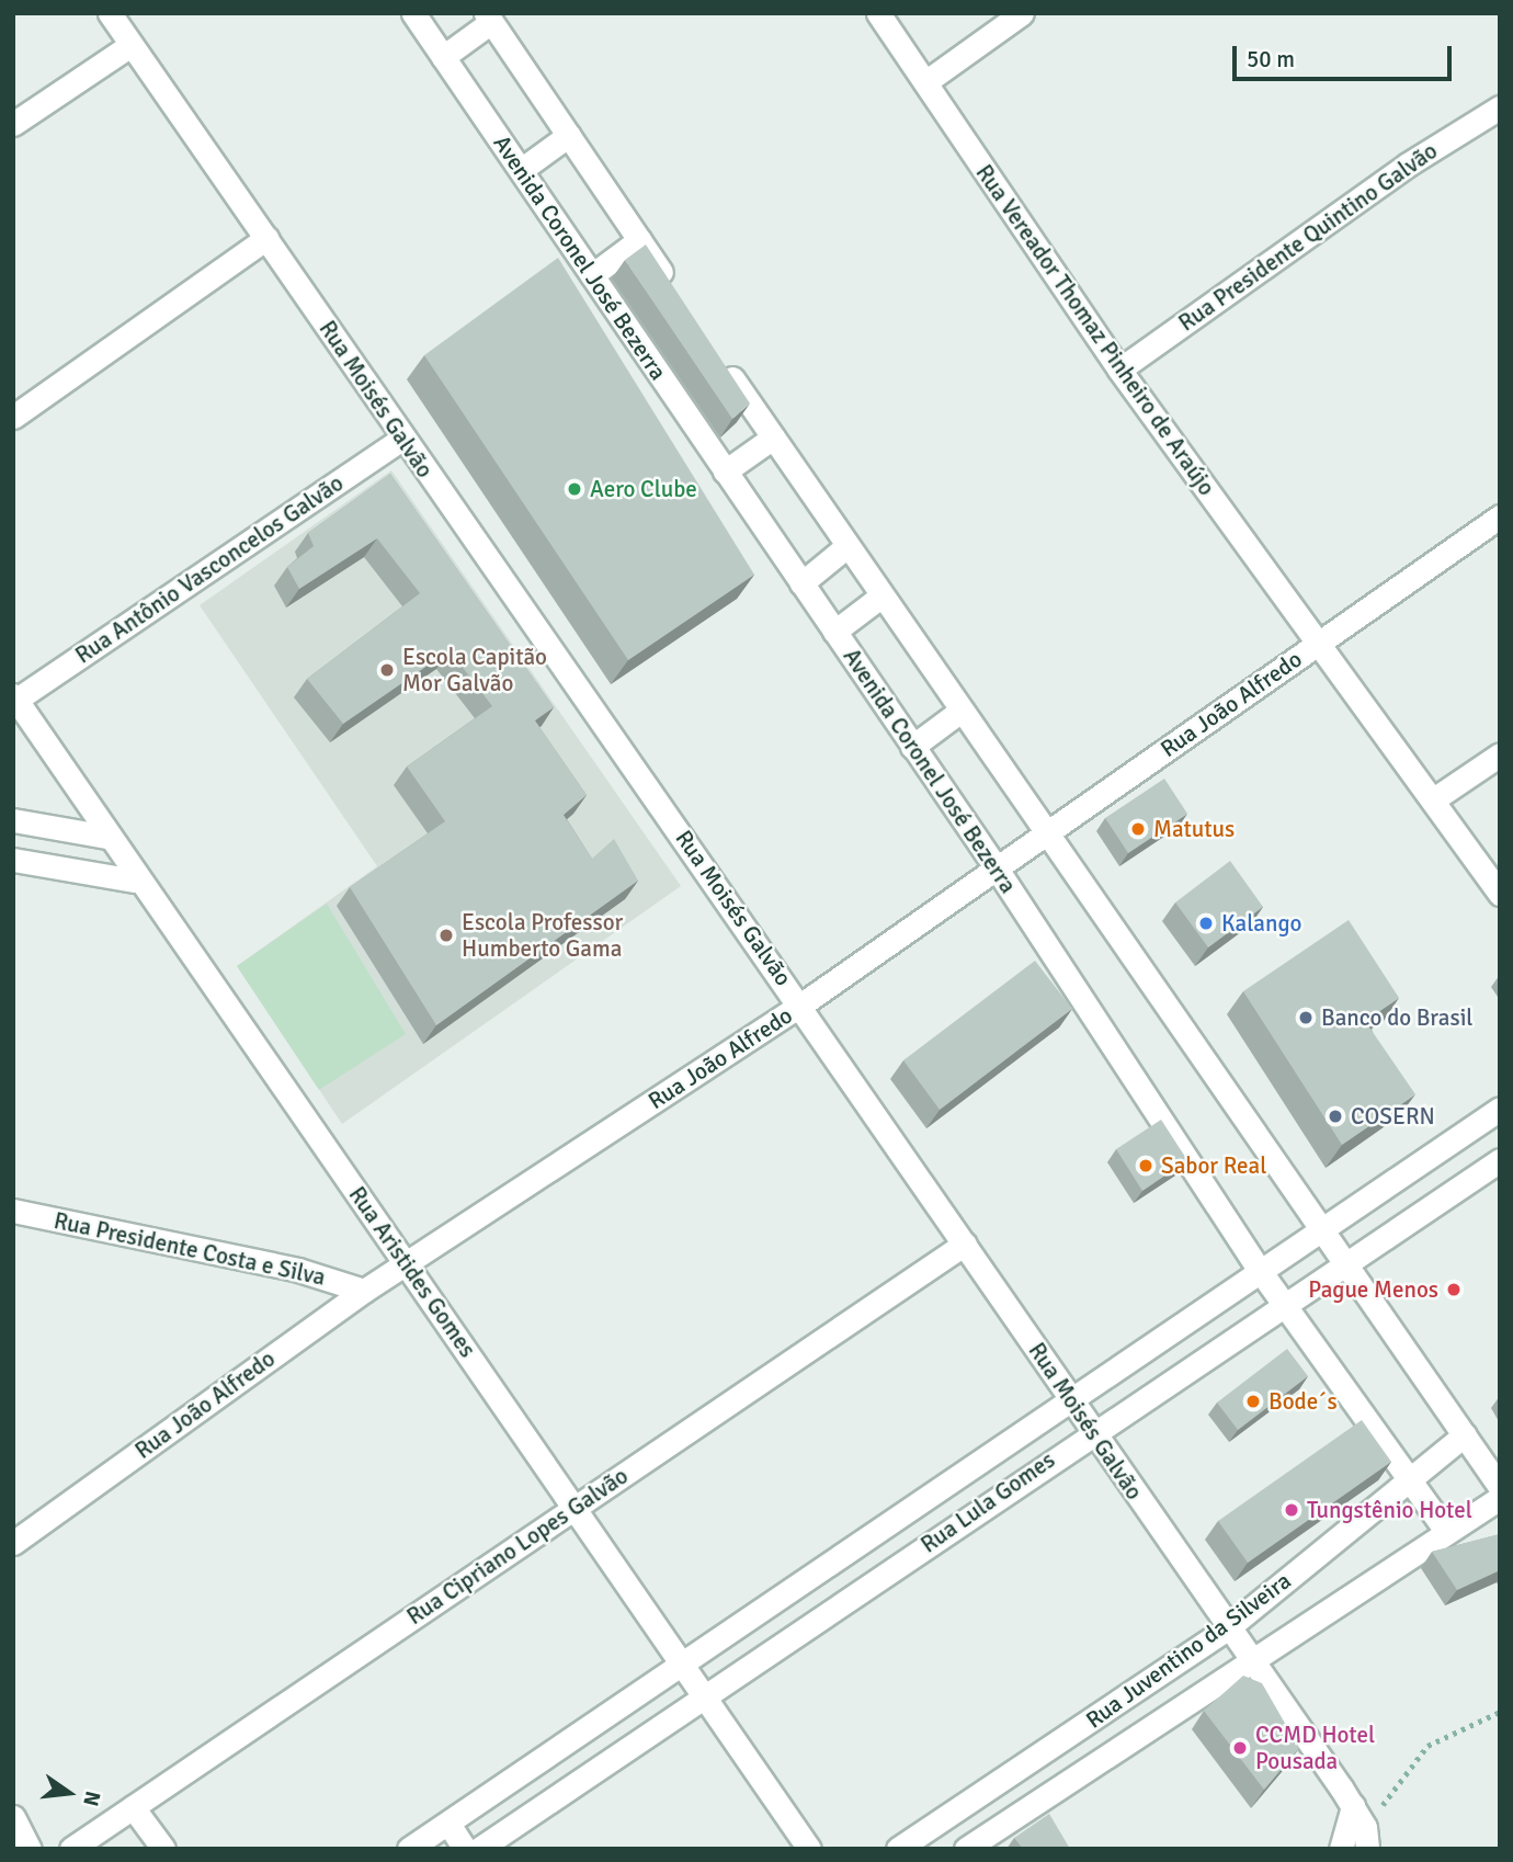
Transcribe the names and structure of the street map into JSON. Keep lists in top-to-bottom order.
{
  "streets": {
    "street": [
      "Rua Presidente Quintino Galvão",
      "Avenida Coronel José Bezerra",
      "Rua Vereador Thomaz Pinheiro de Araújo",
      "Rua Moisés Galvão",
      "Rua Antônio Vasconcelos Galvão",
      "Rua João Alfredo",
      "Rua Presidente Costa e Silva",
      "Rua Aristides Gomes",
      "Rua Lula Gomes",
      "Rua Cipriano Lopes Galvão",
      "Rua Juventino da Silveira"
    ]
  },
  "crossings": [
    ["Rua Presidente Quintino Galvão", "Rua Vereador Thomaz Pinheiro de Araújo"],
    ["Avenida Coronel José Bezerra", "Rua João Alfredo"],
    ["Avenida Coronel José Bezerra", "Rua Lula Gomes"],
    ["Avenida Coronel José Bezerra", "Rua Juventino da Silveira"],
    ["Rua Vereador Thomaz Pinheiro de Araújo", "Rua João Alfredo"],
    ["Rua Moisés Galvão", "Rua Antônio Vasconcelos Galvão"],
    ["Rua Moisés Galvão", "Rua João Alfredo"],
    ["Rua Moisés Galvão", "Rua Lula Gomes"],
    ["Rua Moisés Galvão", "Rua Cipriano Lopes Galvão"],
    ["Rua Moisés Galvão", "Rua Juventino da Silveira"],
    ["Rua Antônio Vasconcelos Galvão", "Rua Aristides Gomes"],
    ["Rua João Alfredo", "Rua Presidente Costa e Silva"],
    ["Rua João Alfredo", "Rua Aristides Gomes"],
    ["Rua Aristides Gomes", "Rua Lula Gomes"],
    ["Rua Aristides Gomes", "Rua Cipriano Lopes Galvão"]
  ],
  "places": [
    "Aero Clube",
    "Escola Capitão Mor Galvão",
    "Matutus",
    "Kalango",
    "Escola Professor Humberto Gama",
    "Banco do Brasil",
    "COSERN",
    "Sabor Real",
    "Pague Menos",
    "Bode´s",
    "Tungstênio Hotel",
    "CCMD Hotel Pousada"
  ],
  "scale_bar": "50 m",
  "north": "right"
}
